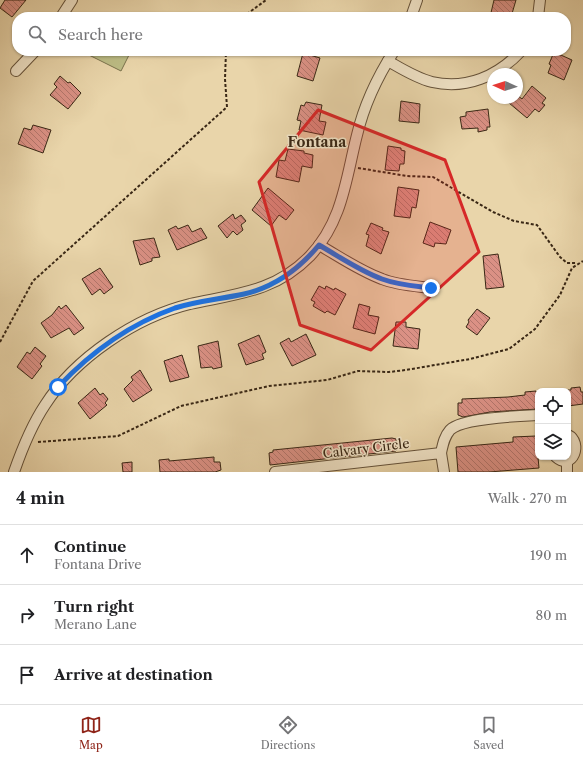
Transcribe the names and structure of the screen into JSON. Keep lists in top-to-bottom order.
{
  "streets": {
    "street": ["Calvary Circle"]
  },
  "districts": ["Fontana"],
  "north": "left",
  "page": {
    "search": "Search here",
    "heading": ["4 min", "Walk · 270 m"],
    "list": [
      ["Continue", "Fontana Drive", "190 m"],
      ["Turn right", "Merano Lane", "80 m"],
      "Arrive at destination"
    ],
    "nav": ["Map", "Directions", "Saved"]
  }
}
